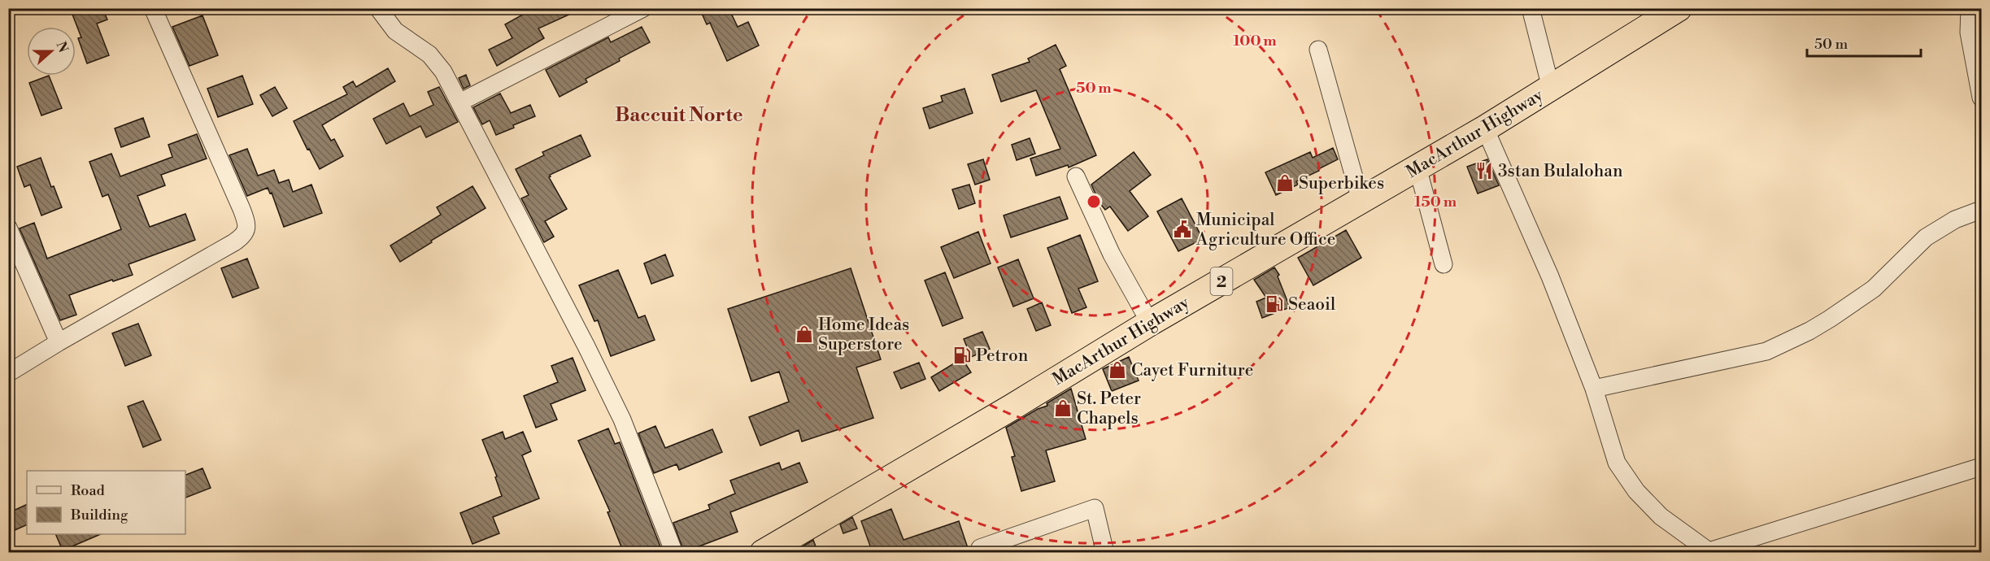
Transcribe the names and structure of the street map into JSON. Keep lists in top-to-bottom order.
{
  "streets": {
    "highway": ["MacArthur Highway", "2"]
  },
  "districts": ["Baccuit Norte"],
  "places": {
    "restaurant": ["3stan Bulalohan"],
    "shop": [
      "Superbikes",
      "Home Ideas Superstore",
      "Cayet Furniture",
      "St. Peter Chapels"
    ],
    "public building": ["Municipal Agriculture Office"],
    "fuel station": ["Seaoil", "Petron"]
  },
  "legend": ["Road", "Building"],
  "scale_bar": "50 m",
  "north": "right",
  "rings": ["100 m", "50 m", "150 m"]
}
